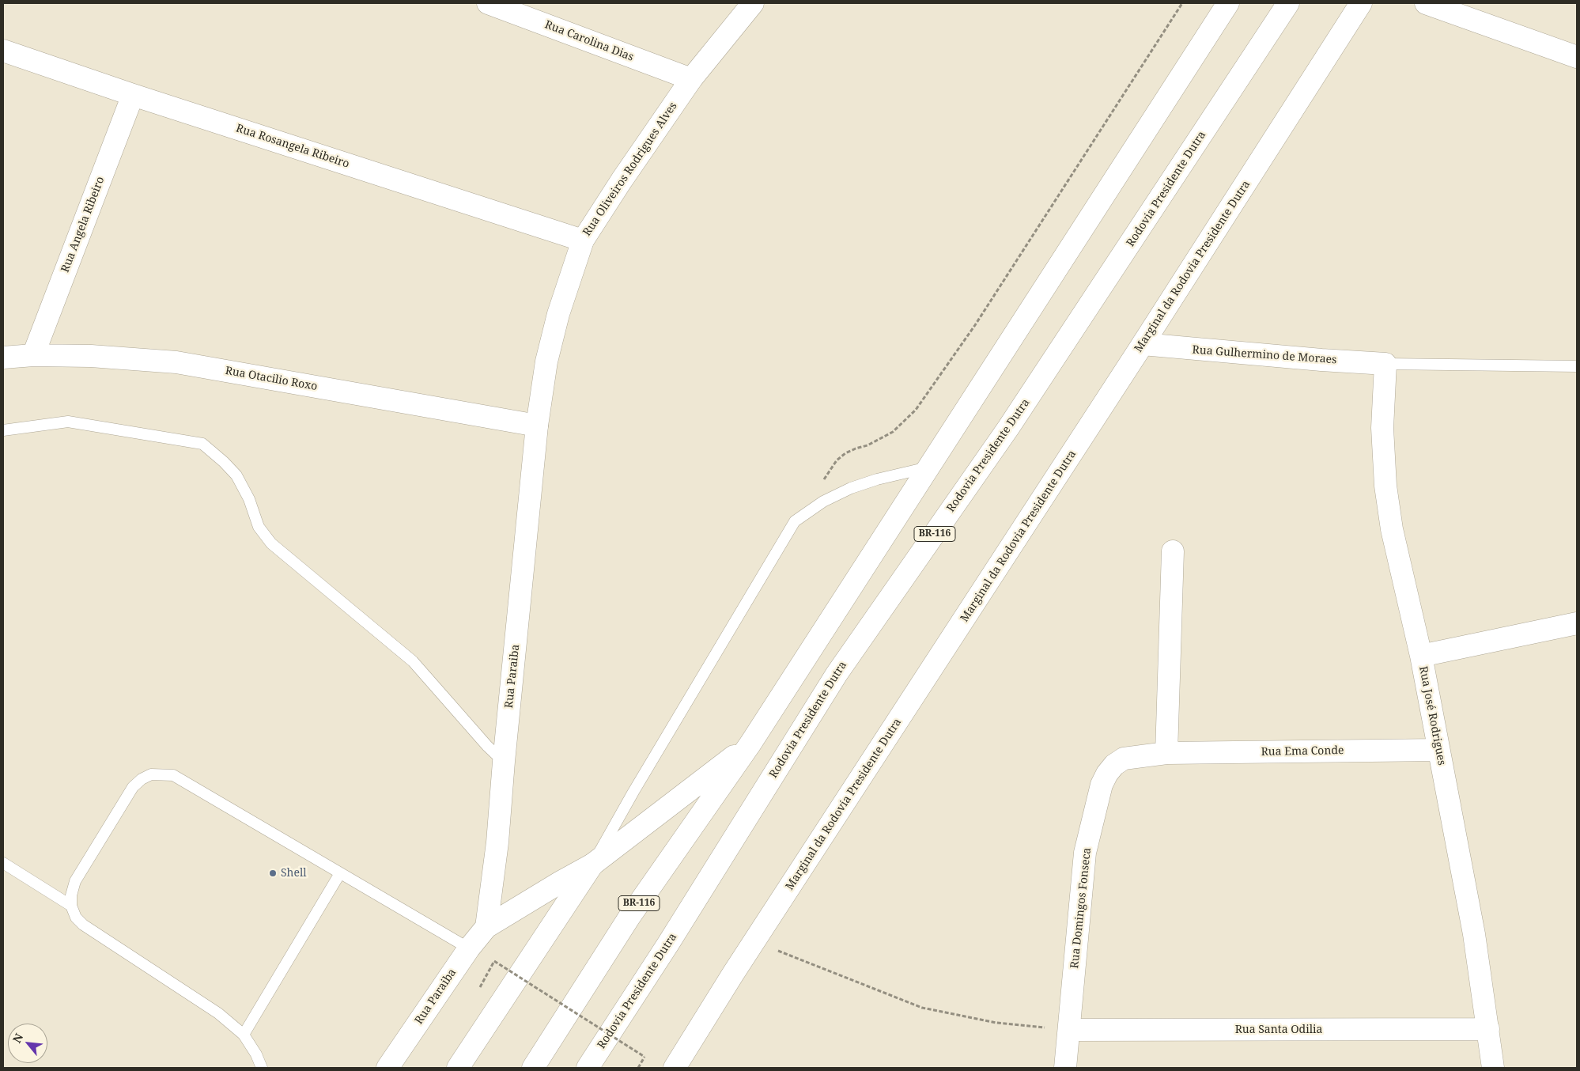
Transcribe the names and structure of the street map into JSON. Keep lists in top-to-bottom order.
{
  "streets": {
    "main road": [
      "Rua Carolina Dias",
      "Rua Rosangela Ribeiro",
      "Rua Oliveiros Rodrigues Alves",
      "Rodovia Presidente Dutra",
      "Rua Angela Ribeiro",
      "Marginal da Rodovia Presidente Dutra",
      "Rua Gulhermino de Moraes",
      "Rua Otacilio Roxo",
      "BR-116",
      "Rua Paraiba",
      "Rua José Rodrigues",
      "Rua Ema Conde",
      "Rua Domingos Fonseca",
      "Rua Santa Odilia"
    ]
  },
  "crossings": [
    ["Rua Carolina Dias", "Rua Oliveiros Rodrigues Alves"],
    ["Rua Rosangela Ribeiro", "Rua Oliveiros Rodrigues Alves"],
    ["Rua Rosangela Ribeiro", "Rua Angela Ribeiro"],
    ["Rua Oliveiros Rodrigues Alves", "Rua Otacilio Roxo"],
    ["Rua Oliveiros Rodrigues Alves", "Rua Paraiba"],
    ["Rua Angela Ribeiro", "Rua Otacilio Roxo"],
    ["Marginal da Rodovia Presidente Dutra", "Rua Gulhermino de Moraes"],
    ["Rua Gulhermino de Moraes", "Rua José Rodrigues"],
    ["Rua Otacilio Roxo", "Rua Paraiba"],
    ["Rua José Rodrigues", "Rua Ema Conde"],
    ["Rua José Rodrigues", "Rua Santa Odilia"],
    ["Rua Ema Conde", "Rua Domingos Fonseca"],
    ["Rua Domingos Fonseca", "Rua Santa Odilia"]
  ],
  "places": ["Shell"],
  "north": "top left"
}
